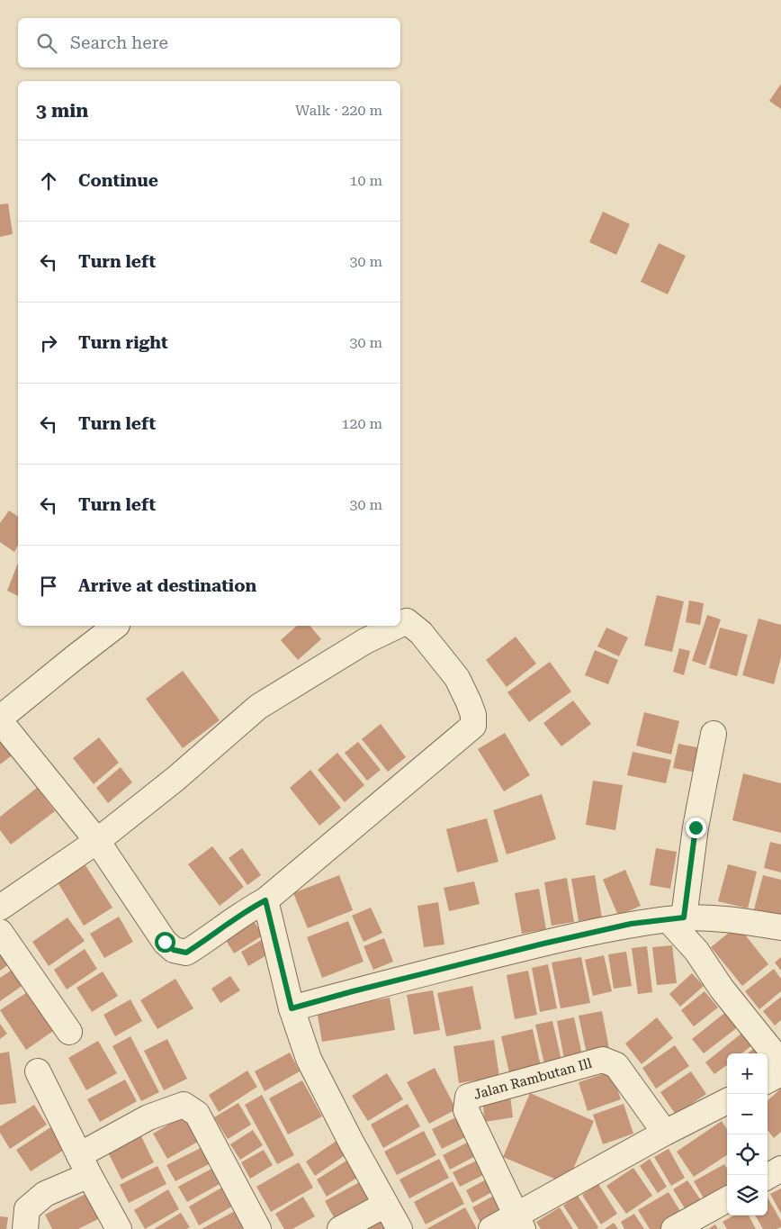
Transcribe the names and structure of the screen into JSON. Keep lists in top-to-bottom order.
{
  "streets": {
    "street": ["Jalan Rambutan Ill"]
  },
  "page": {
    "search": "Search here",
    "heading": ["3 min", "Walk · 220 m"],
    "list": [
      ["Continue", "10 m"],
      ["Turn left", "30 m"],
      ["Turn right", "30 m"],
      ["Turn left", "120 m"],
      ["Turn left", "30 m"],
      "Arrive at destination"
    ],
    "map_buttons": ["+", "−"]
  }
}
